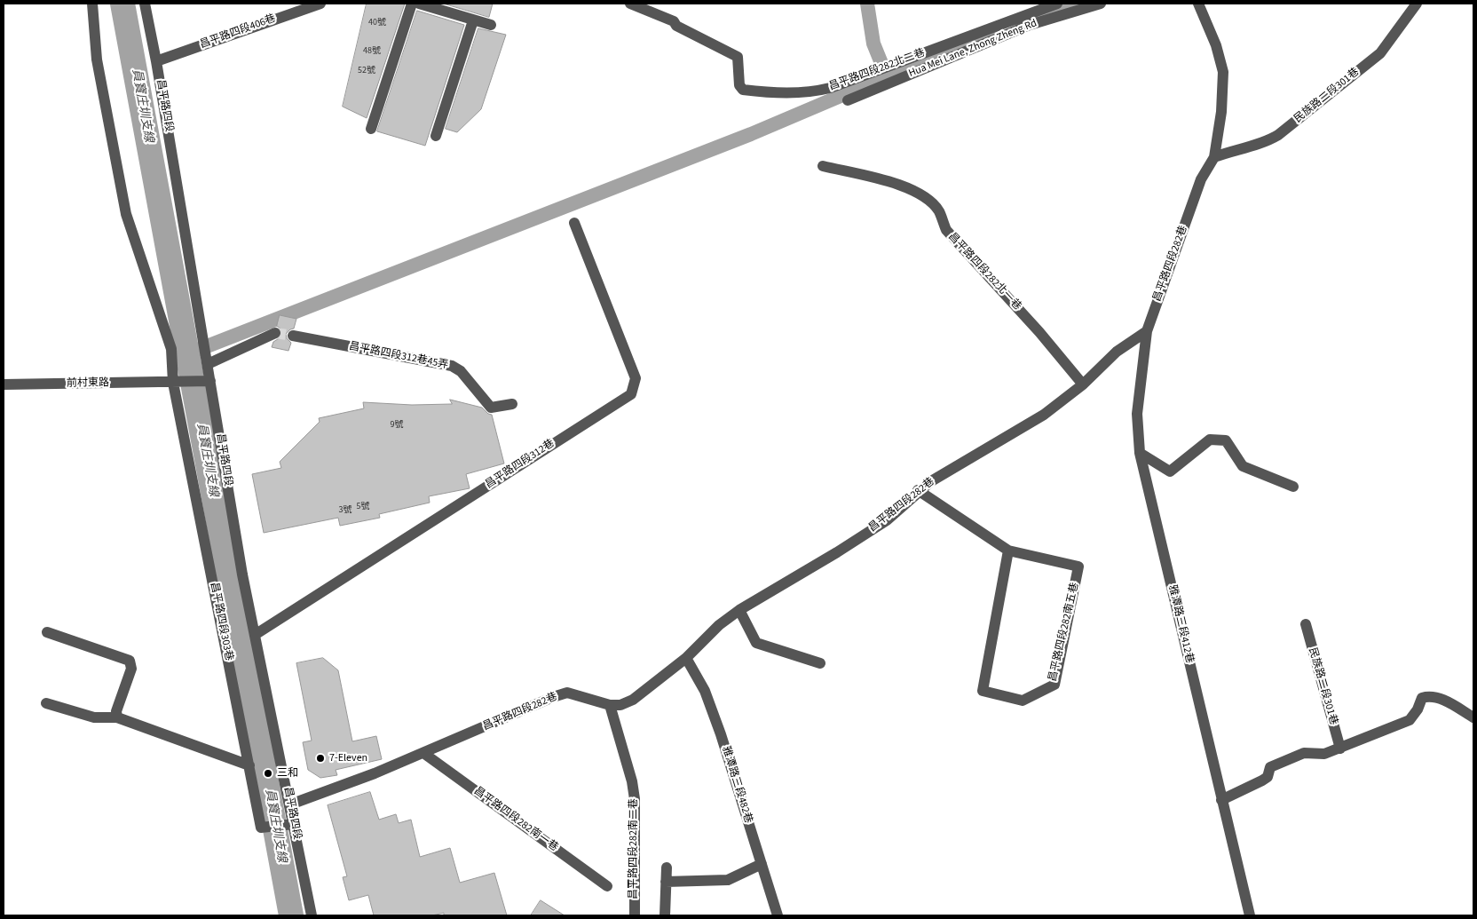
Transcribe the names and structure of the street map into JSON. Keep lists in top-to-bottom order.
{
  "streets": {
    "street": [
      "昌平路四段406巷",
      "Hua Mei Lane, Zhong Zheng Rd",
      "昌平路四段282北二巷",
      "民族路二段301巷",
      "昌平路四段",
      "昌平路四段282巷",
      "昌平路四段282北一巷",
      "昌平路四段312巷45弄",
      "前村東路",
      "昌平路四段312巷",
      "昌平路四段303巷",
      "雅潭路三段412巷",
      "昌平路四段282南五巷",
      "雅潭路三段482巷",
      "昌平路四段282南一巷",
      "昌平路四段282南二巷"
    ]
  },
  "crossings": [
    ["昌平路四段406巷", "昌平路四段"],
    ["民族路二段301巷", "昌平路四段282巷"],
    ["昌平路四段", "昌平路四段282巷"],
    ["昌平路四段", "前村東路"],
    ["昌平路四段", "昌平路四段312巷"],
    ["昌平路四段", "昌平路四段303巷"],
    ["昌平路四段282巷", "昌平路四段282北一巷"],
    ["昌平路四段282巷", "雅潭路三段412巷"],
    ["昌平路四段282巷", "昌平路四段282南五巷"],
    ["昌平路四段282巷", "雅潭路三段482巷"],
    ["昌平路四段282巷", "昌平路四段282南一巷"],
    ["昌平路四段282巷", "昌平路四段282南二巷"],
    ["前村東路", "昌平路四段303巷"]
  ],
  "water": ["員寶庄圳支線"],
  "places": ["7-Eleven", "三和"],
  "house_numbers": [
    "40號",
    "48號",
    "52號",
    "9號",
    "5號",
    "3號"
  ]
}
